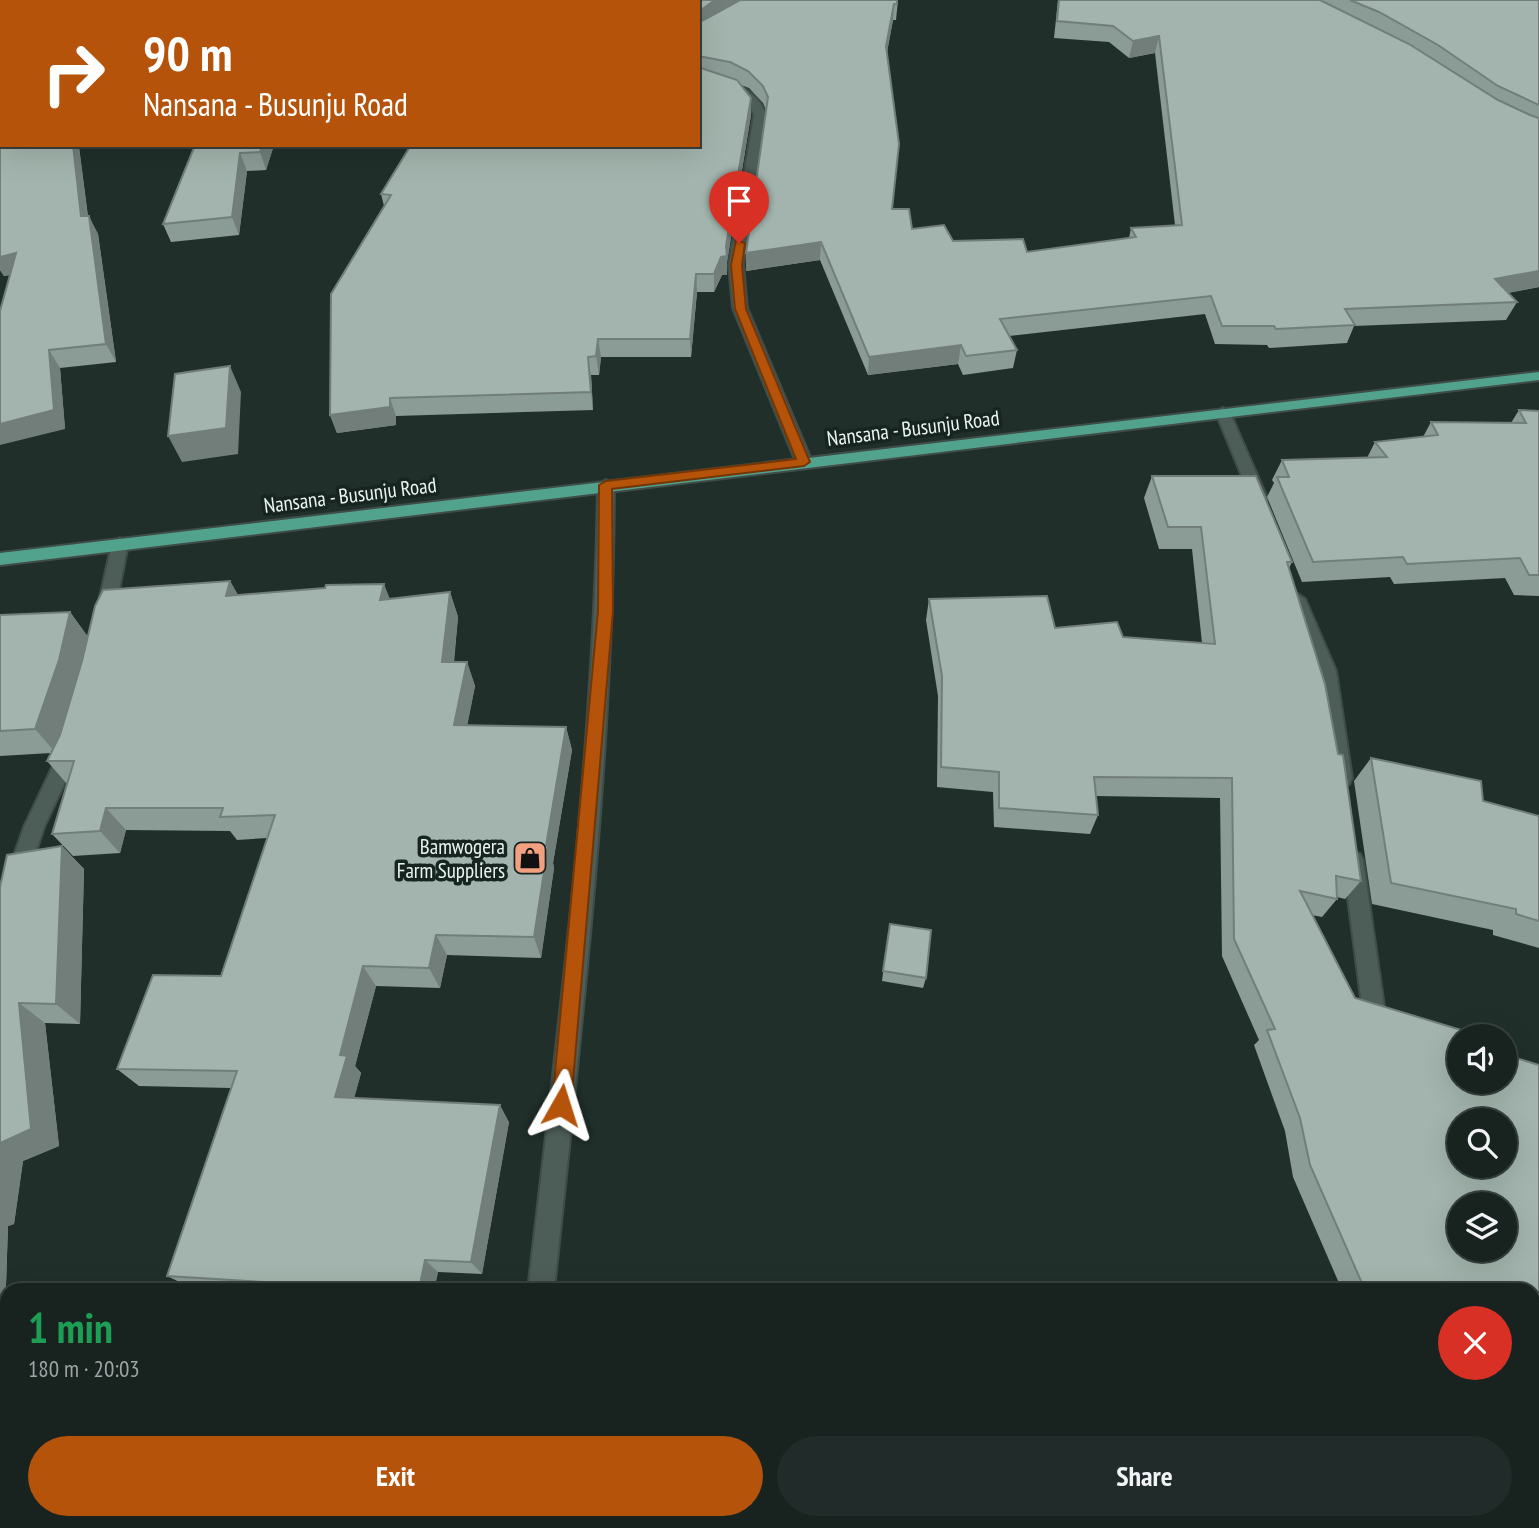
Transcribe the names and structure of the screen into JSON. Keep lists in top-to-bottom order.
{
  "streets": {
    "main road": ["Nansana - Busunju Road"]
  },
  "places": {
    "shop": ["Bamwogera Farm Suppliers"]
  },
  "page": {
    "turn": ["90 m", "Nansana - Busunju Road"],
    "heading": ["1 min", "180 m · 20:03"],
    "buttons": ["Exit", "Share"]
  }
}
